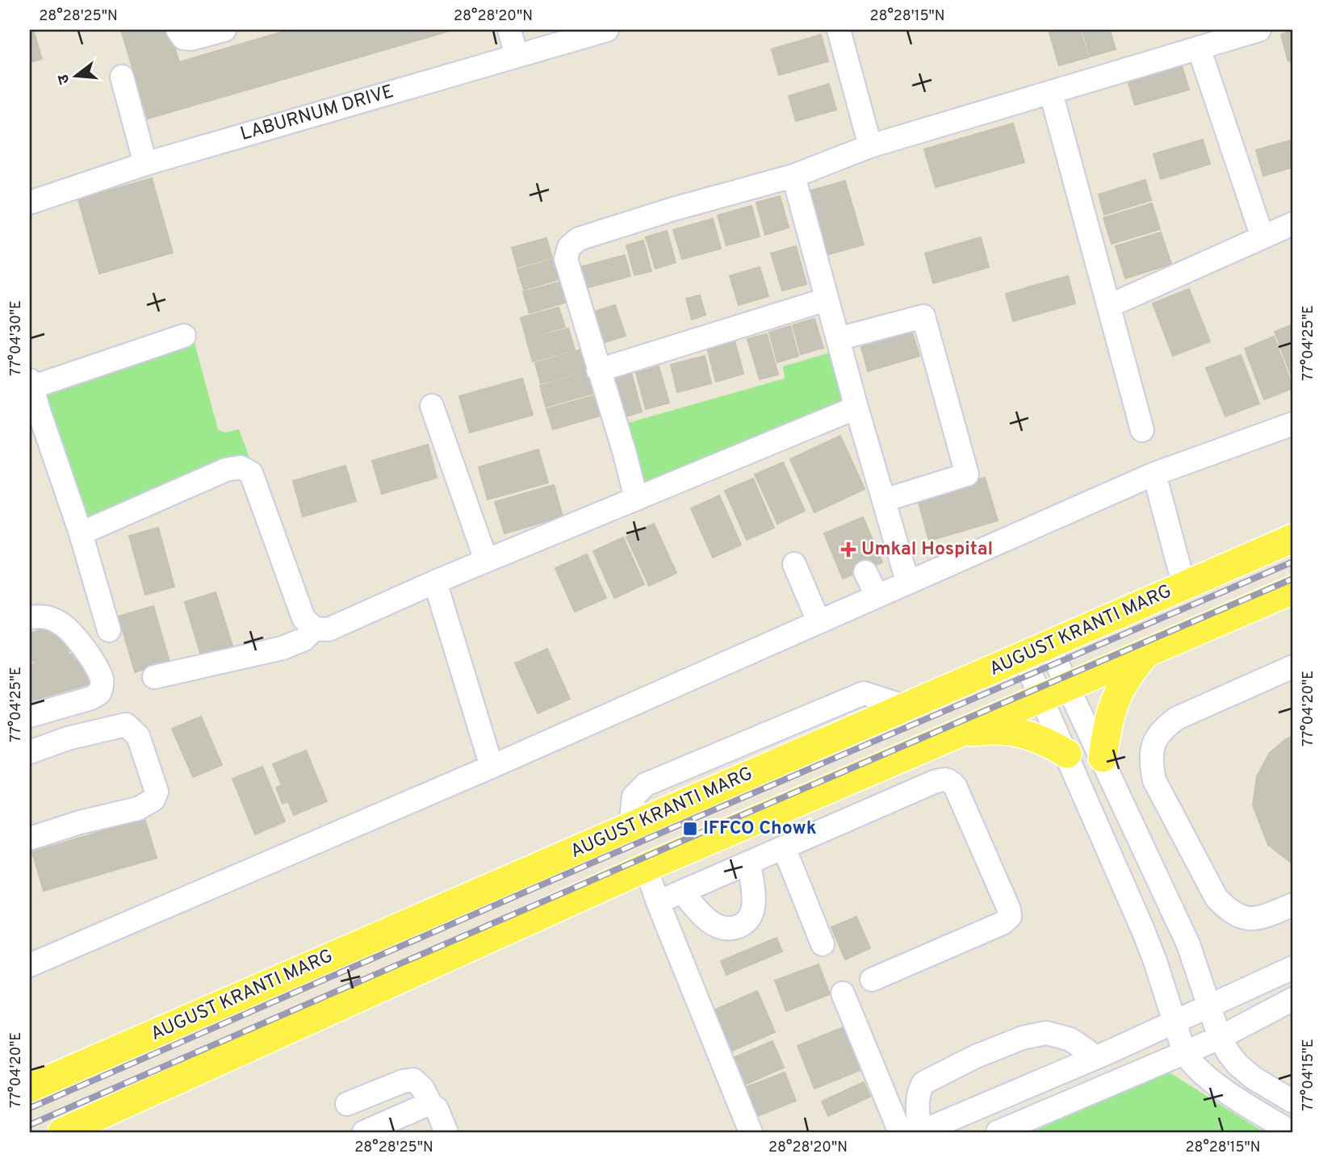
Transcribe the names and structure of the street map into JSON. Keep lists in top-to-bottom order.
{
  "streets": {
    "main road": ["AUGUST KRANTI MARG"],
    "street": ["LABURNUM DRIVE"]
  },
  "places": {
    "health": ["Umkal Hospital"],
    "transit": ["IFFCO Chowk"]
  },
  "north": "left",
  "coordinates": [
    "28°28'25\"N",
    "28°28'20\"N",
    "28°28'15\"N",
    "77°04'30\"E",
    "77°04'25\"E",
    "77°04'20\"E",
    "77°04'15\"E"
  ]
}
